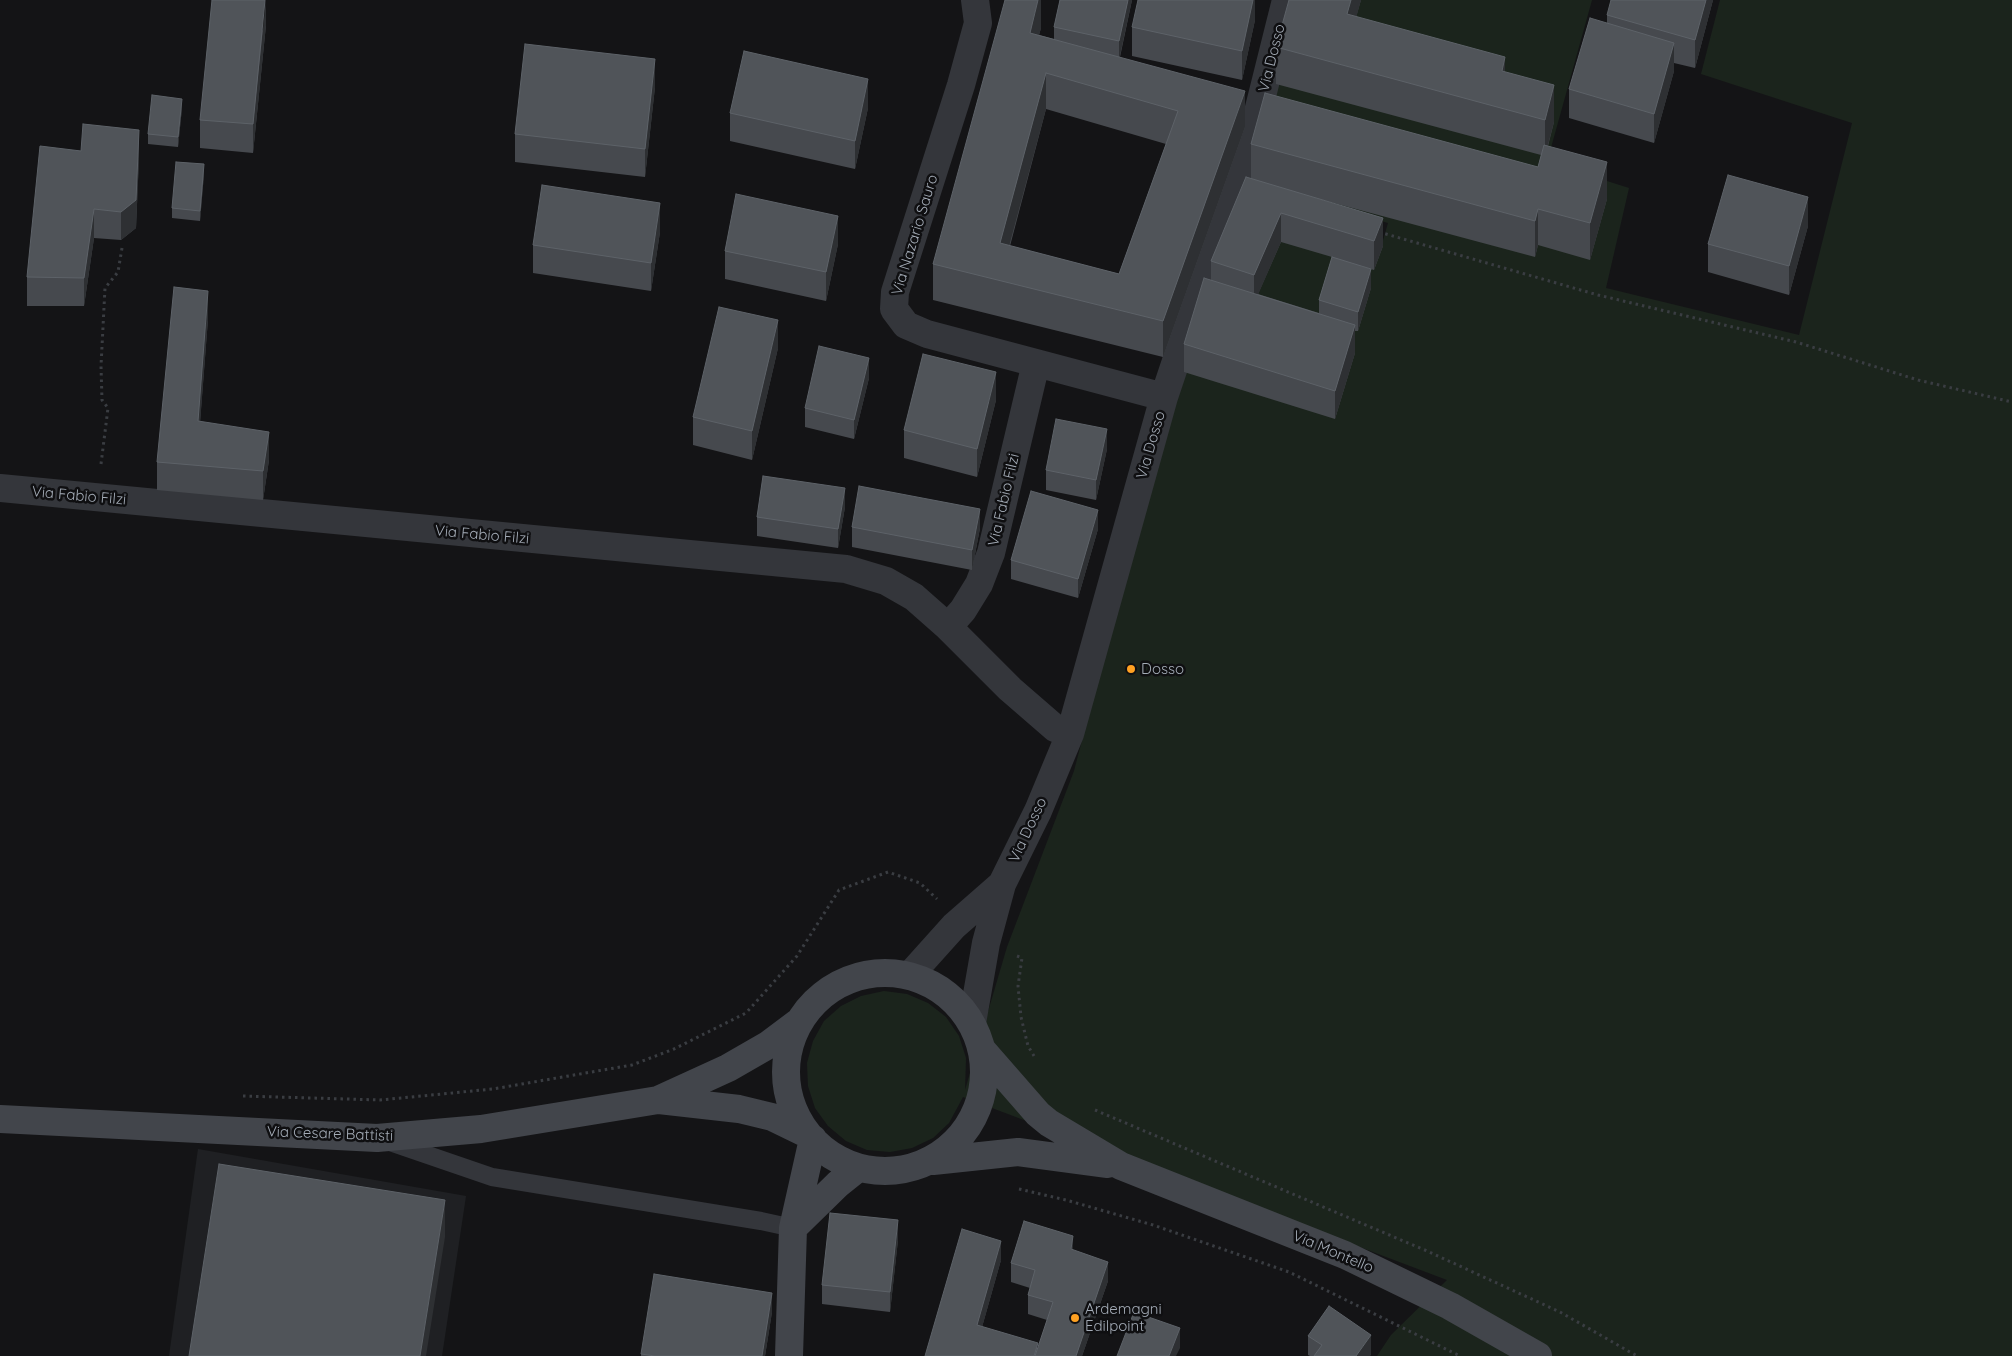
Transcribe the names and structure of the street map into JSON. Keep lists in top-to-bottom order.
{
  "streets": {
    "street": [
      "Via Dosso",
      "Via Nazario Sauro",
      "Via Fabio Filzi",
      "Via Cesare Battisti",
      "Via Montello"
    ]
  },
  "crossings": [
    ["Via Dosso", "Via Nazario Sauro"],
    ["Via Dosso", "Via Fabio Filzi"],
    ["Via Nazario Sauro", "Via Fabio Filzi"]
  ],
  "places": ["Dosso", "Ardemagni Edilpoint"]
}
